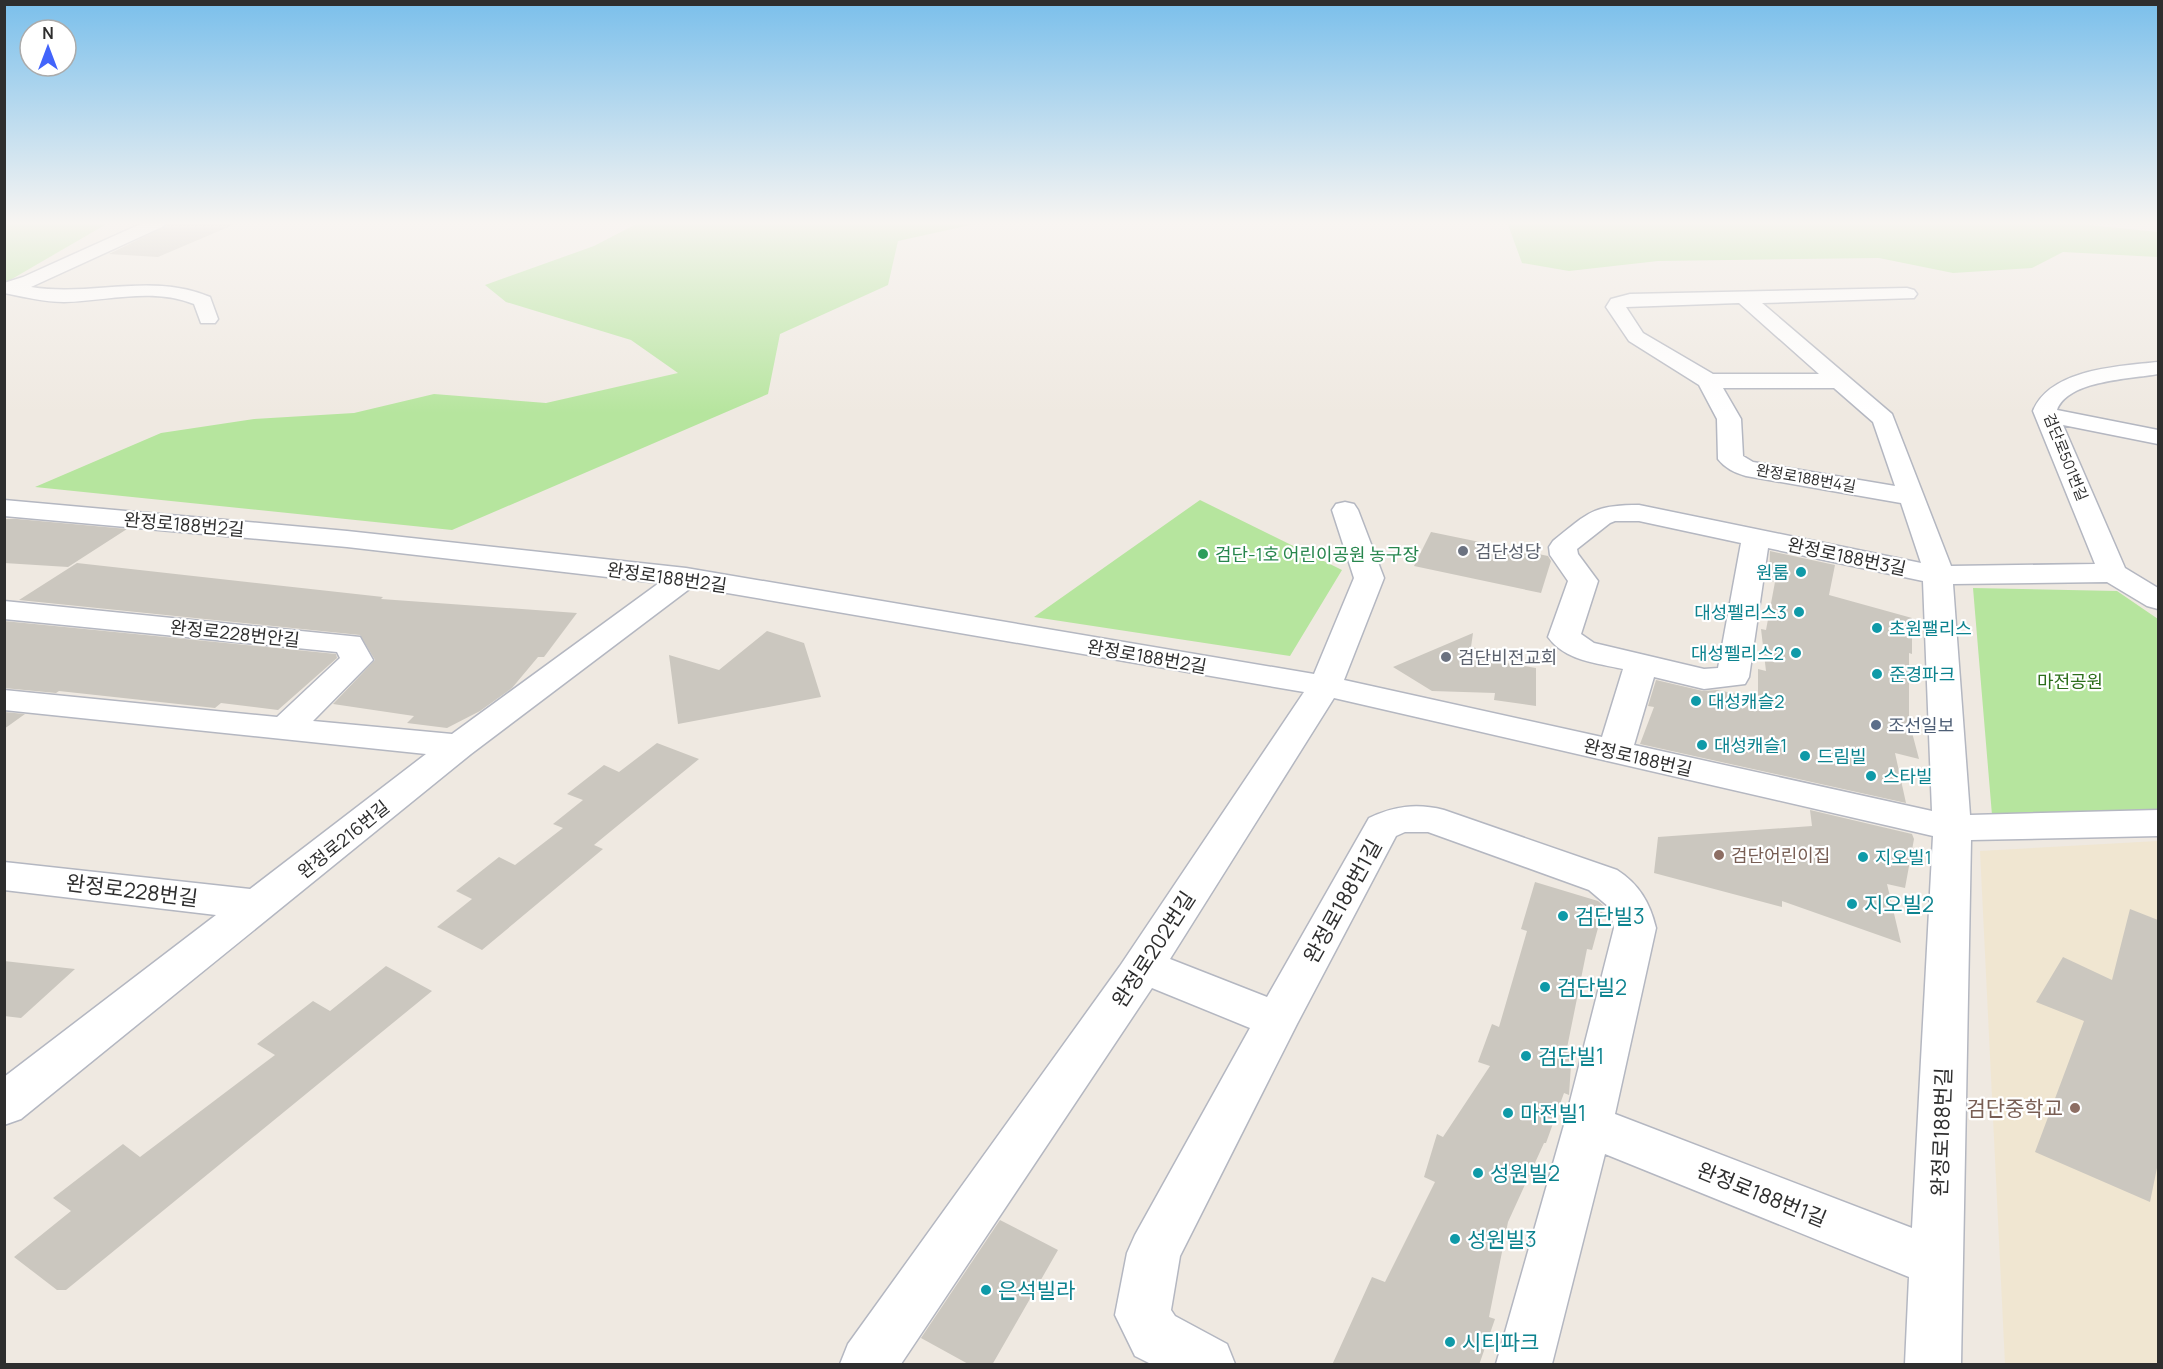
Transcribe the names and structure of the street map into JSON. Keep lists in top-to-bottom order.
{
  "streets": {
    "street": [
      "검단로501번길",
      "완정로188번4길",
      "완정로188번2길",
      "완정로188번3길",
      "완정로228번안길",
      "완정로188번길",
      "완정로216번길",
      "완정로228번길",
      "완정로188번1길",
      "완정로202번길"
    ]
  },
  "crossings": [
    ["검단로501번길", "완정로188번3길"],
    ["완정로188번4길", "완정로188번길"],
    ["완정로188번2길", "완정로188번길"],
    ["완정로188번2길", "완정로216번길"],
    ["완정로188번2길", "완정로202번길"],
    ["완정로188번3길", "완정로188번길"],
    ["완정로188번길", "완정로188번1길"],
    ["완정로188번길", "완정로202번길"],
    ["완정로216번길", "완정로228번길"]
  ],
  "parks": ["마전공원"],
  "places": [
    "검단성당",
    "검단-1호 어린이공원 농구장",
    "원룸",
    "대성펠리스3",
    "초원팰리스",
    "대성펠리스2",
    "검단비전교회",
    "준경파크",
    "대성캐슬2",
    "조선일보",
    "대성캐슬1",
    "드림빌",
    "스타빌",
    "검단어린이집",
    "지오빌1",
    "지오빌2",
    "검단빌3",
    "검단빌2",
    "검단빌1",
    "검단중학교",
    "마전빌1",
    "성원빌2",
    "성원빌3",
    "은석빌라",
    "시티파크"
  ],
  "north": "top"
}
